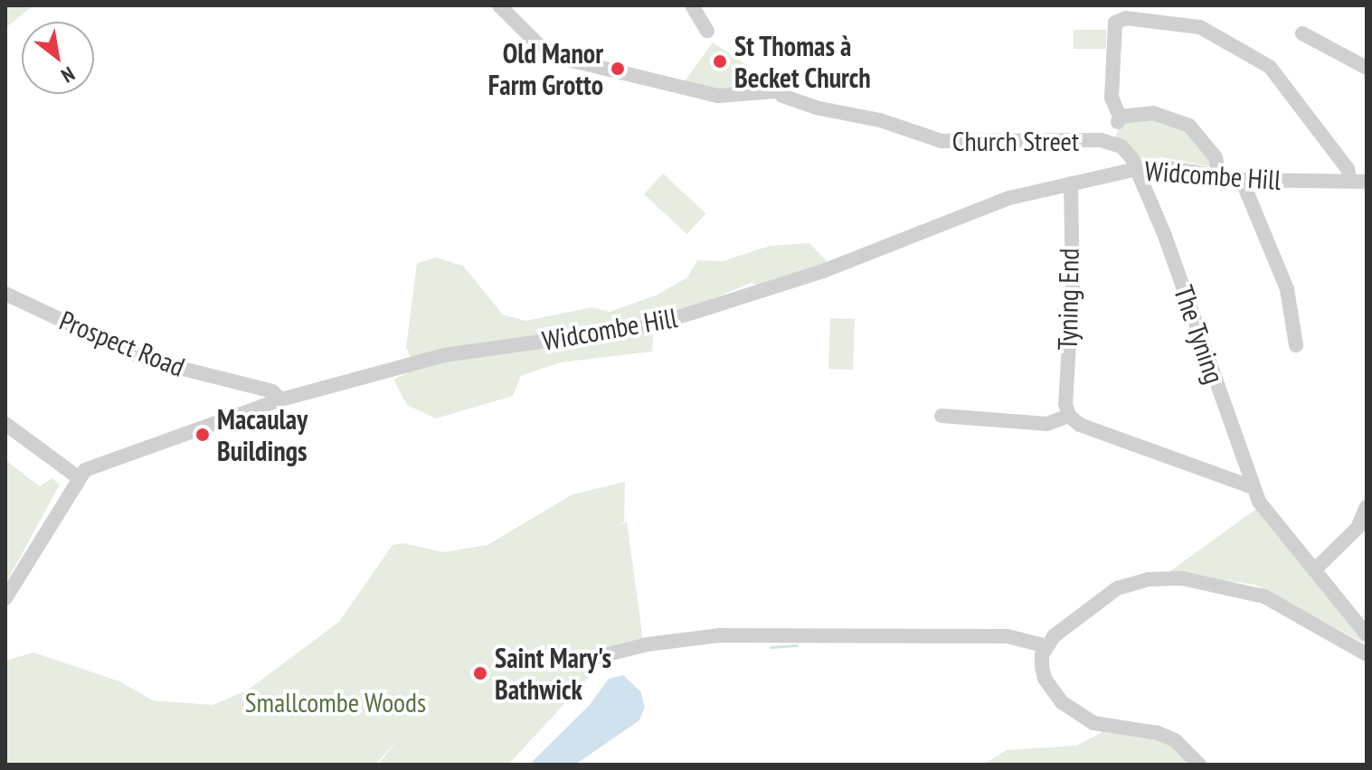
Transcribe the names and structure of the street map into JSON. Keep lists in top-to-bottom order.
{
  "streets": {
    "street": [
      "Church Street",
      "Widcombe Hill",
      "Tyning End",
      "The Tyning",
      "Prospect Road"
    ]
  },
  "crossings": [
    ["Church Street", "Widcombe Hill"],
    ["Church Street", "The Tyning"],
    ["Widcombe Hill", "Tyning End"],
    ["Widcombe Hill", "The Tyning"],
    ["Widcombe Hill", "Prospect Road"]
  ],
  "parks": ["Smallcombe Woods"],
  "places": [
    "St Thomas à Becket Church",
    "Old Manor Farm Grotto",
    "Macaulay Buildings",
    "Saint Mary's Bathwick"
  ],
  "north": "bottom right"
}
